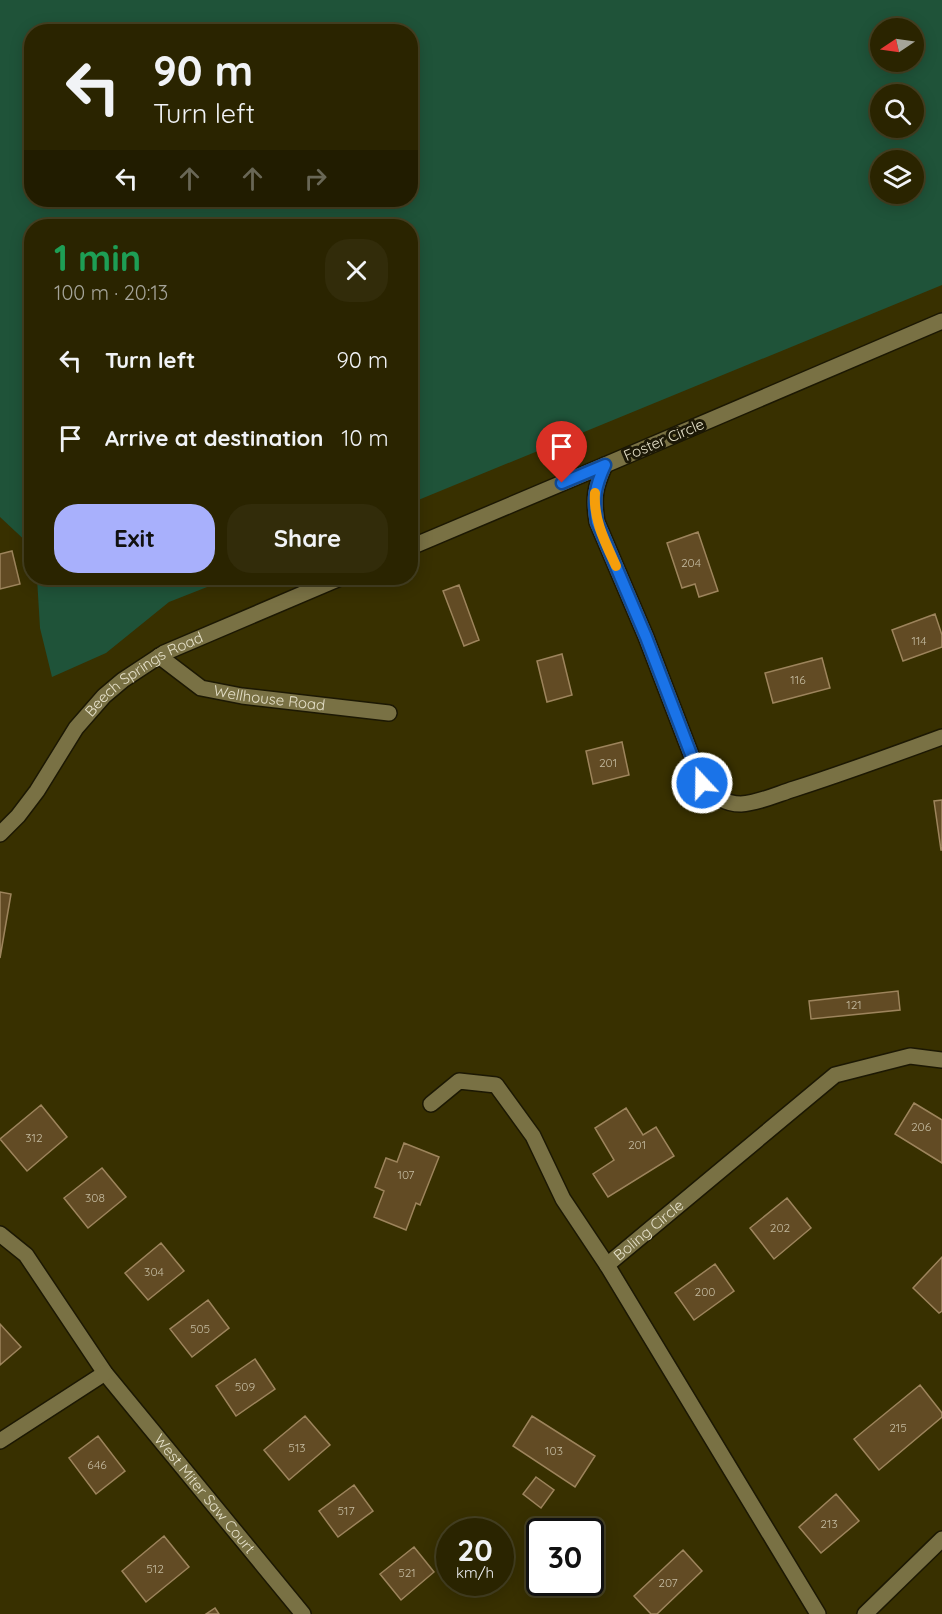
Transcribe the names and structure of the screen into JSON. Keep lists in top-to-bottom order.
{
  "streets": {
    "street": [
      "Foster Circle",
      "Beech Springs Road",
      "Wellhouse Road",
      "Boling Circle",
      "West Miter Saw Court"
    ]
  },
  "crossings": [
    ["Beech Springs Road", "Wellhouse Road"]
  ],
  "house_numbers": [
    "204",
    "114",
    "116",
    "201",
    "121",
    "206",
    "312",
    "201",
    "107",
    "308",
    "202",
    "304",
    "200",
    "505",
    "509",
    "215",
    "513",
    "103",
    "646",
    "517",
    "213",
    "512",
    "521",
    "207"
  ],
  "north": "left",
  "page": {
    "turn": ["90 m", "Turn left"],
    "heading": ["1 min", "100 m · 20:13"],
    "list": [
      {
        "name": "Turn left",
        "value": "90 m"
      },
      {
        "name": "Arrive at destination",
        "value": "10 m"
      }
    ],
    "buttons": ["Exit", "Share"],
    "speed": "20 km/h",
    "limit": "30"
  }
}
